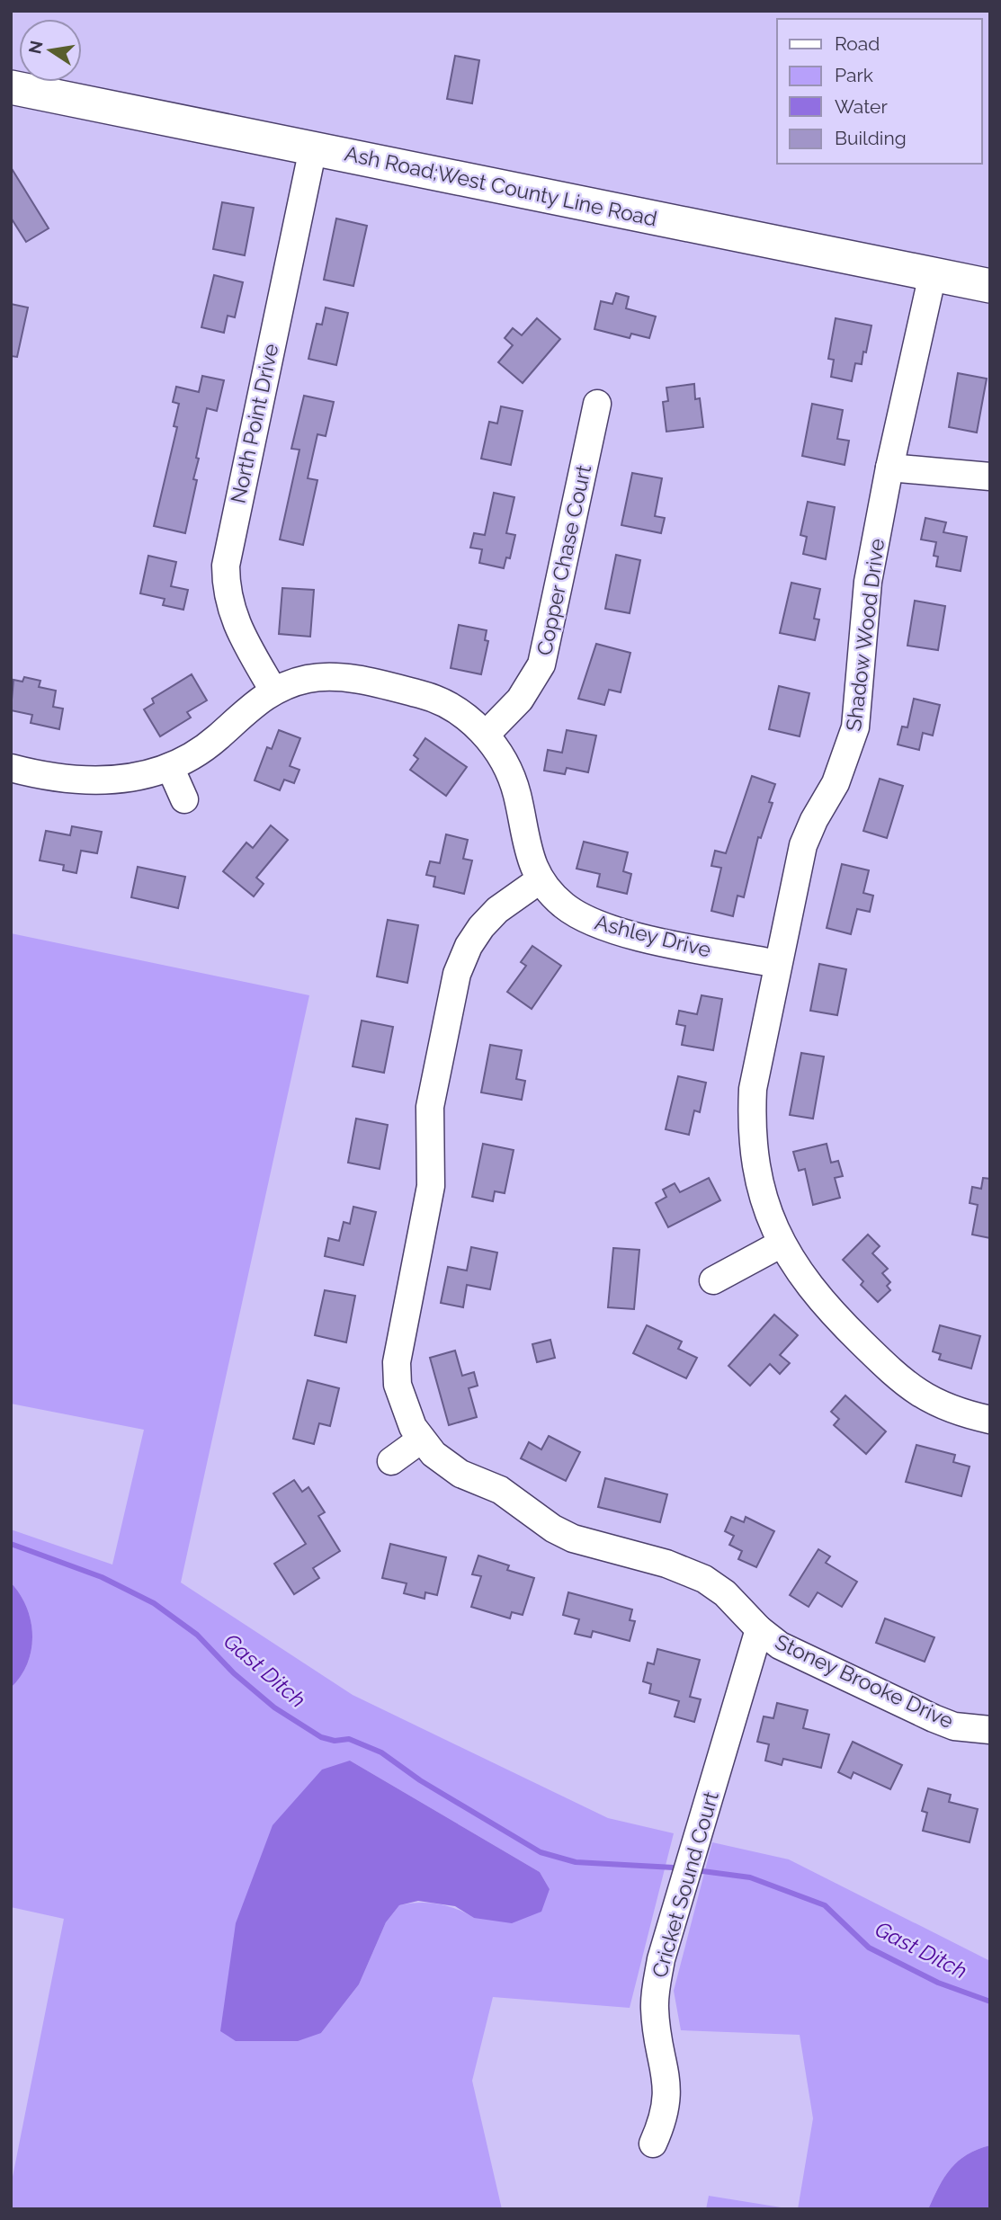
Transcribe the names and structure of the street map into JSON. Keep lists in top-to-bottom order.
{
  "streets": {
    "main road": ["Ash Road;West County Line Road"],
    "street": [
      "North Point Drive",
      "Copper Chase Court",
      "Shadow Wood Drive",
      "Ashley Drive",
      "Stoney Brooke Drive",
      "Cricket Sound Court"
    ]
  },
  "crossings": [
    ["Ash Road;West County Line Road", "North Point Drive"],
    ["Ash Road;West County Line Road", "Shadow Wood Drive"],
    ["North Point Drive", "Ashley Drive"],
    ["Copper Chase Court", "Ashley Drive"],
    ["Shadow Wood Drive", "Ashley Drive"],
    ["Ashley Drive", "Stoney Brooke Drive"],
    ["Stoney Brooke Drive", "Cricket Sound Court"]
  ],
  "water": ["Gast Ditch"],
  "legend": [
    "Road",
    "Park",
    "Water",
    "Building"
  ],
  "north": "left"
}
